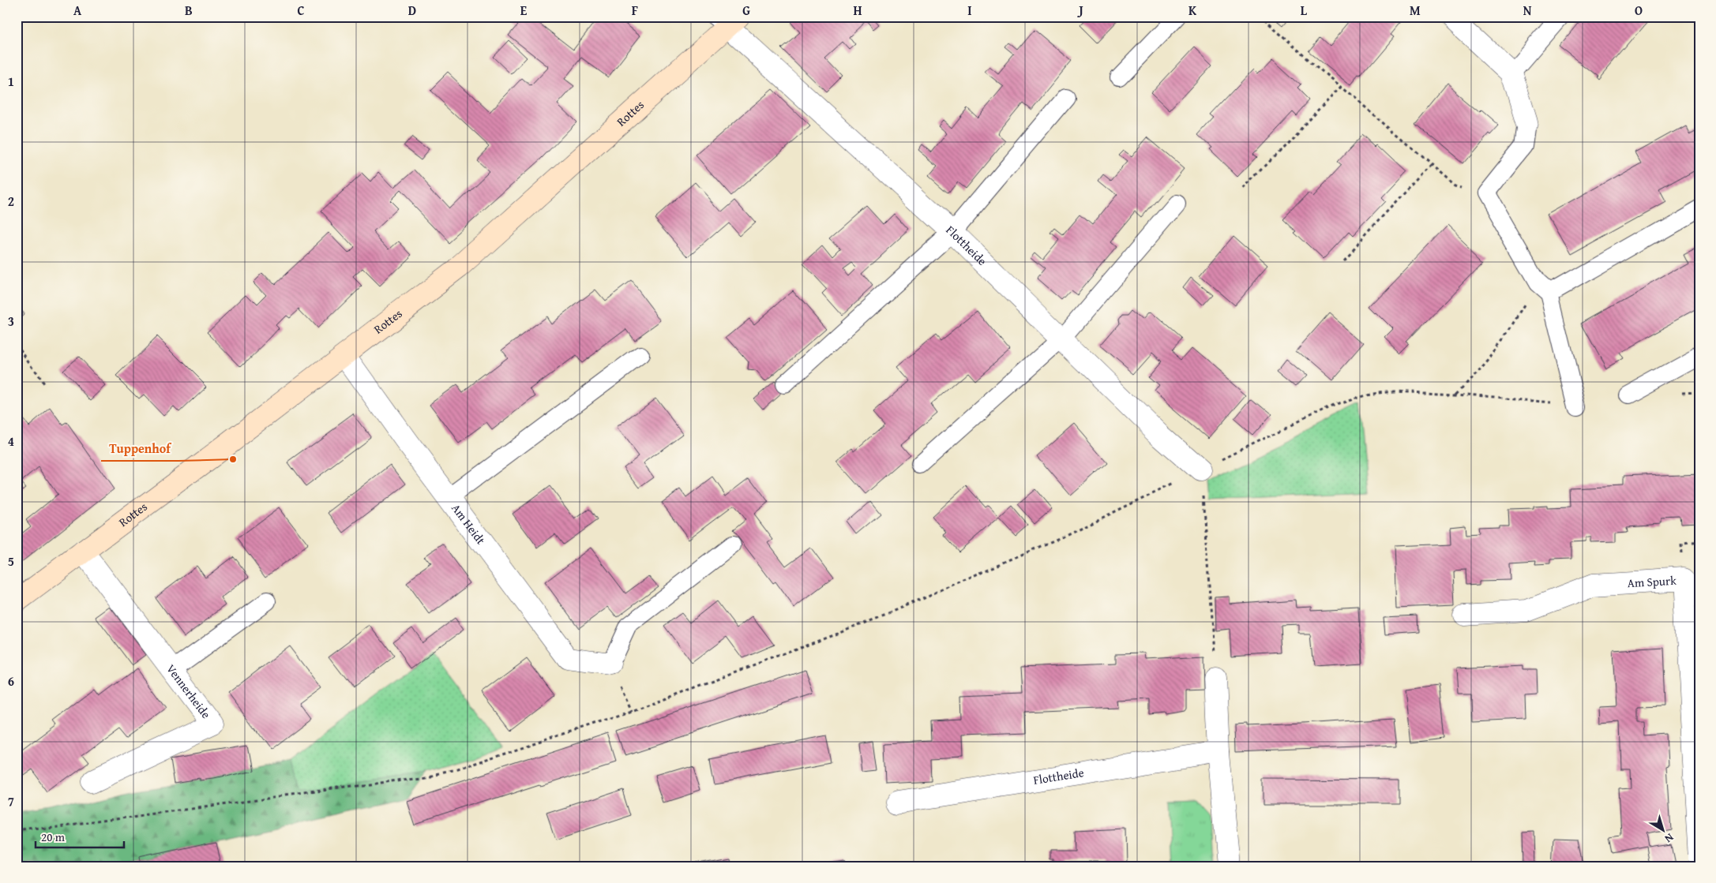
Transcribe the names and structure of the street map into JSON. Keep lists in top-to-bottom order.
{
  "streets": {
    "street": [
      "Rottes",
      "Flottheide",
      "Am Heidt",
      "Am Spurk",
      "Vennerheide"
    ]
  },
  "crossings": [
    ["Rottes", "Flottheide"],
    ["Rottes", "Am Heidt"],
    ["Rottes", "Vennerheide"]
  ],
  "places": ["Tuppenhof"],
  "scale_bar": "20 m",
  "north": "bottom right",
  "grid": {
    "columns": [
      "A",
      "B",
      "C",
      "D",
      "E",
      "F",
      "G",
      "H",
      "I",
      "J",
      "K",
      "L",
      "M",
      "N",
      "O"
    ],
    "rows": [
      "1",
      "2",
      "3",
      "4",
      "5",
      "6",
      "7"
    ]
  }
}
